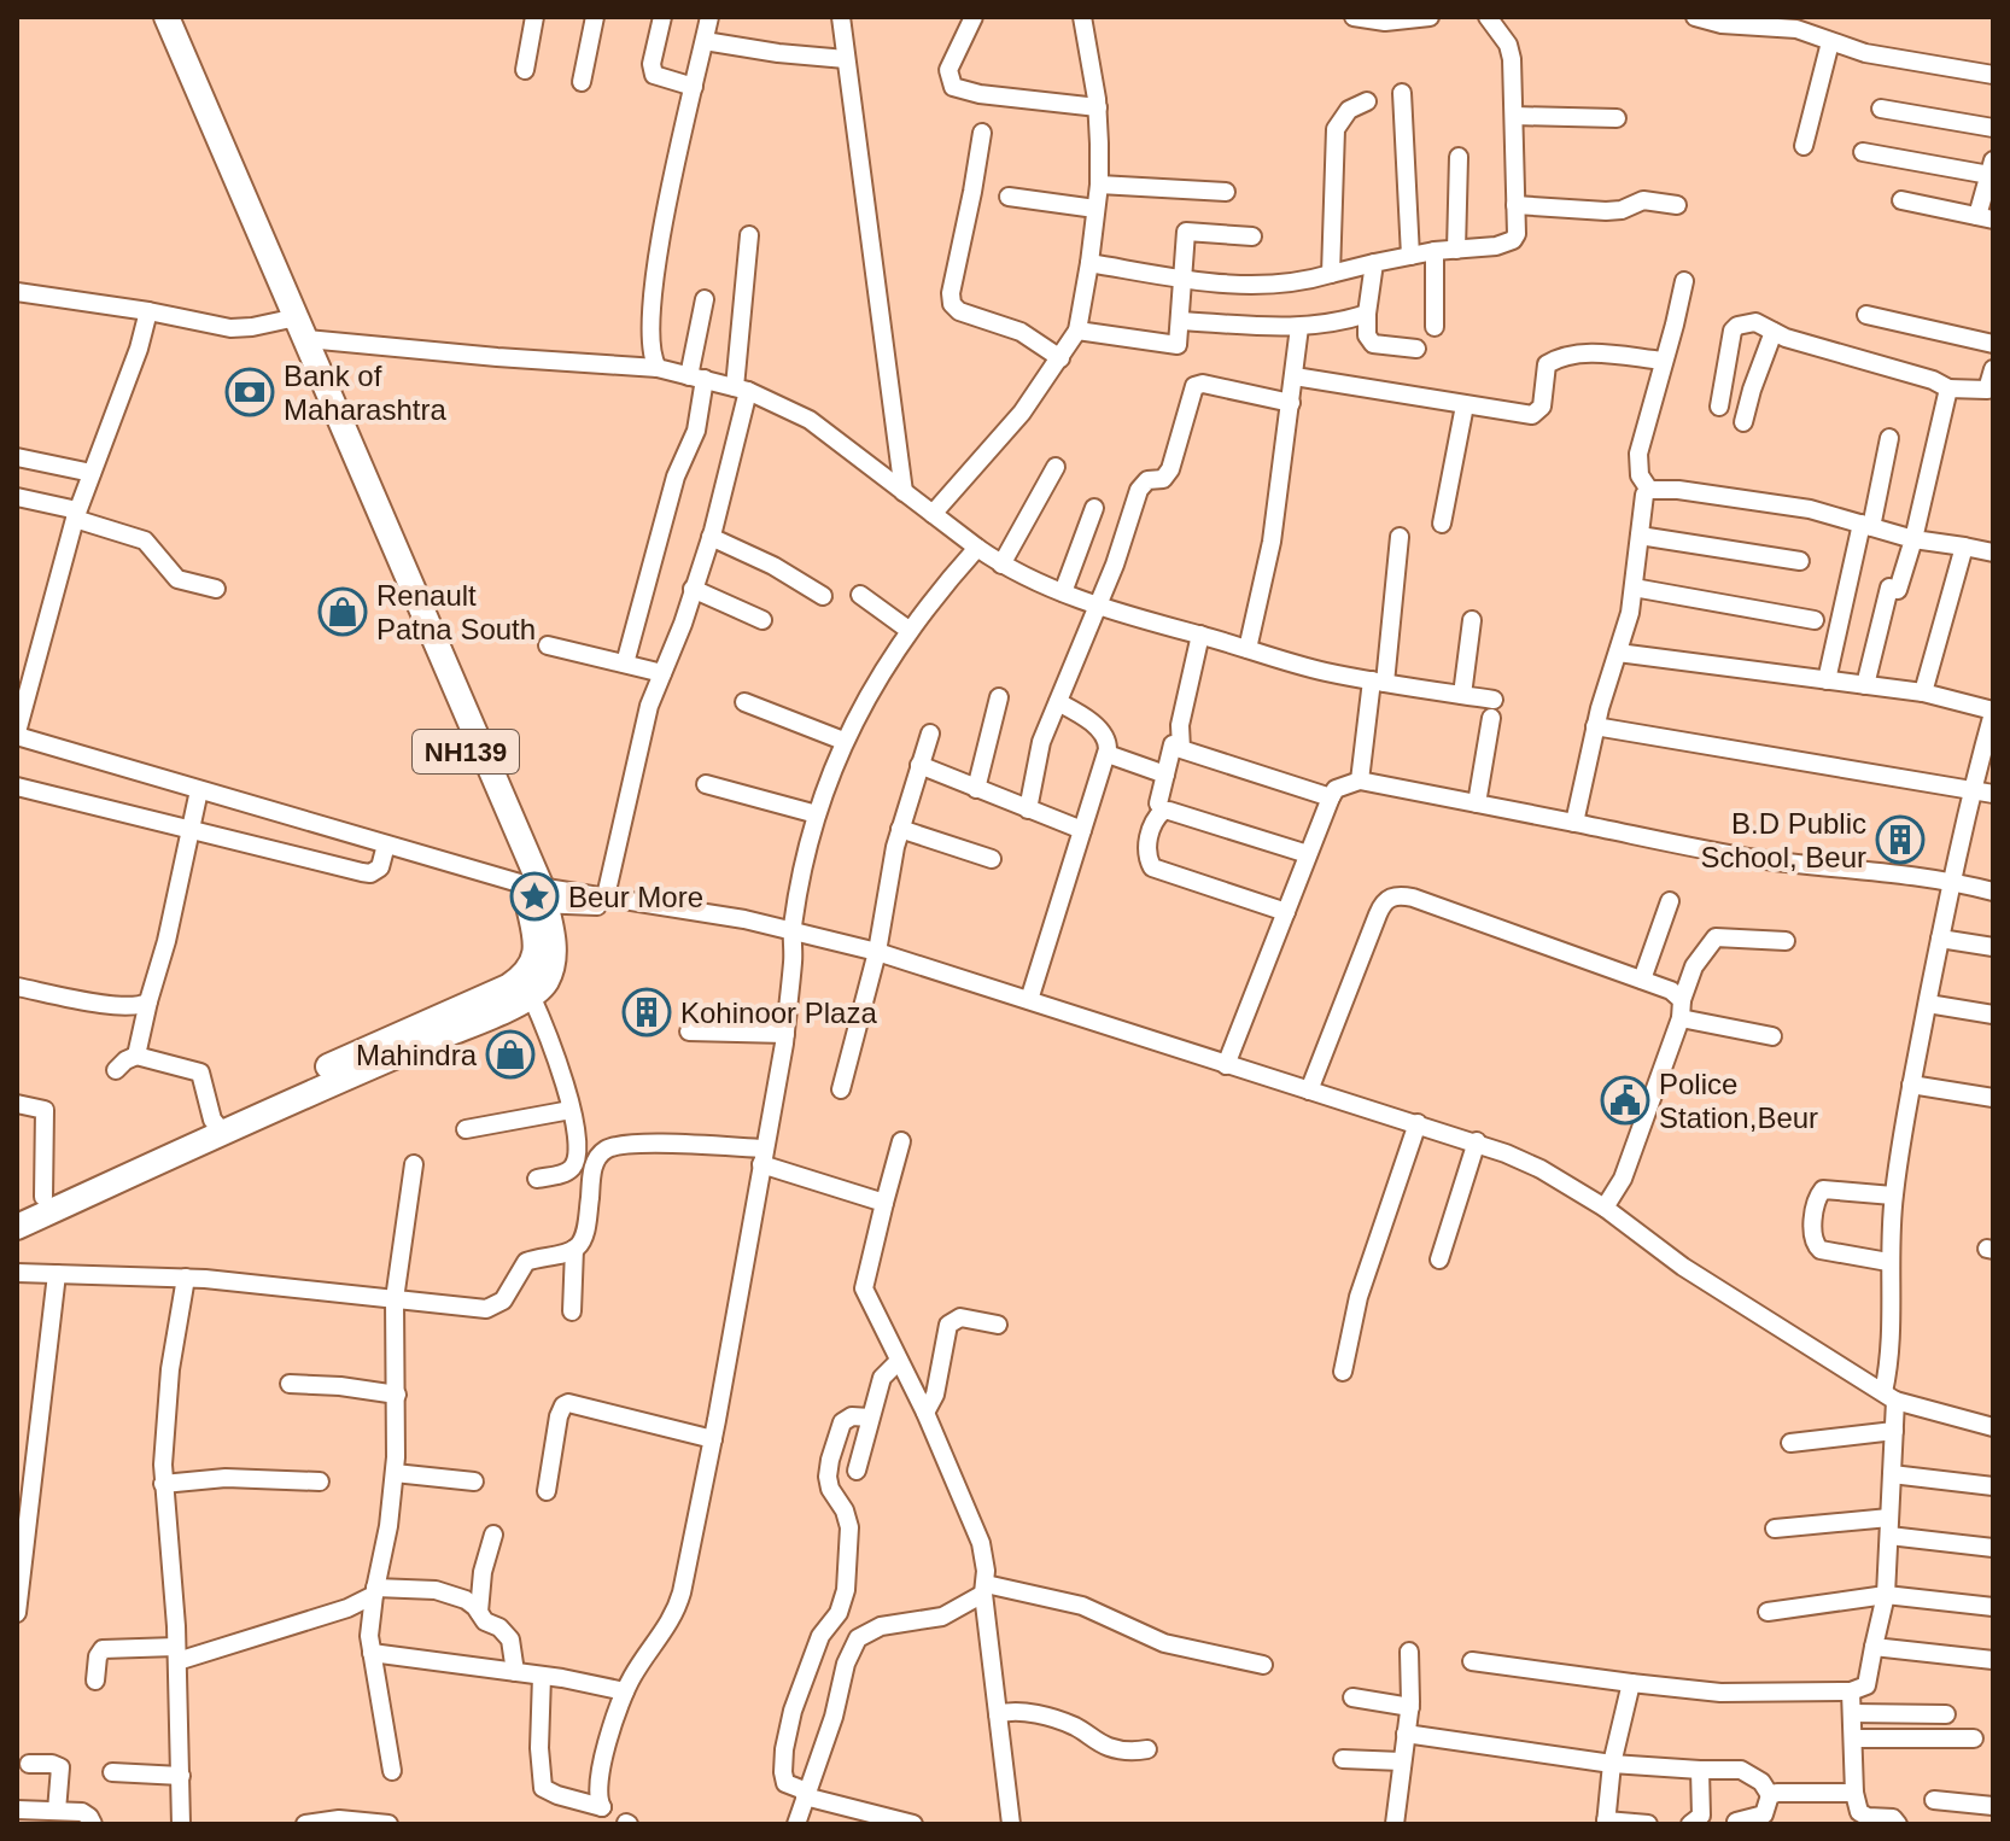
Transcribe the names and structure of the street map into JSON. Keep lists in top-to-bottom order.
{
  "streets": {
    "highway": ["NH139"]
  },
  "places": {
    "bank": ["Bank of Maharashtra"],
    "shop": ["Renault Patna South", "Mahindra"],
    "building": ["B.D Public School, Beur", "Kohinoor Plaza"],
    "place": ["Beur More"],
    "public building": ["Police Station,Beur"]
  }
}
